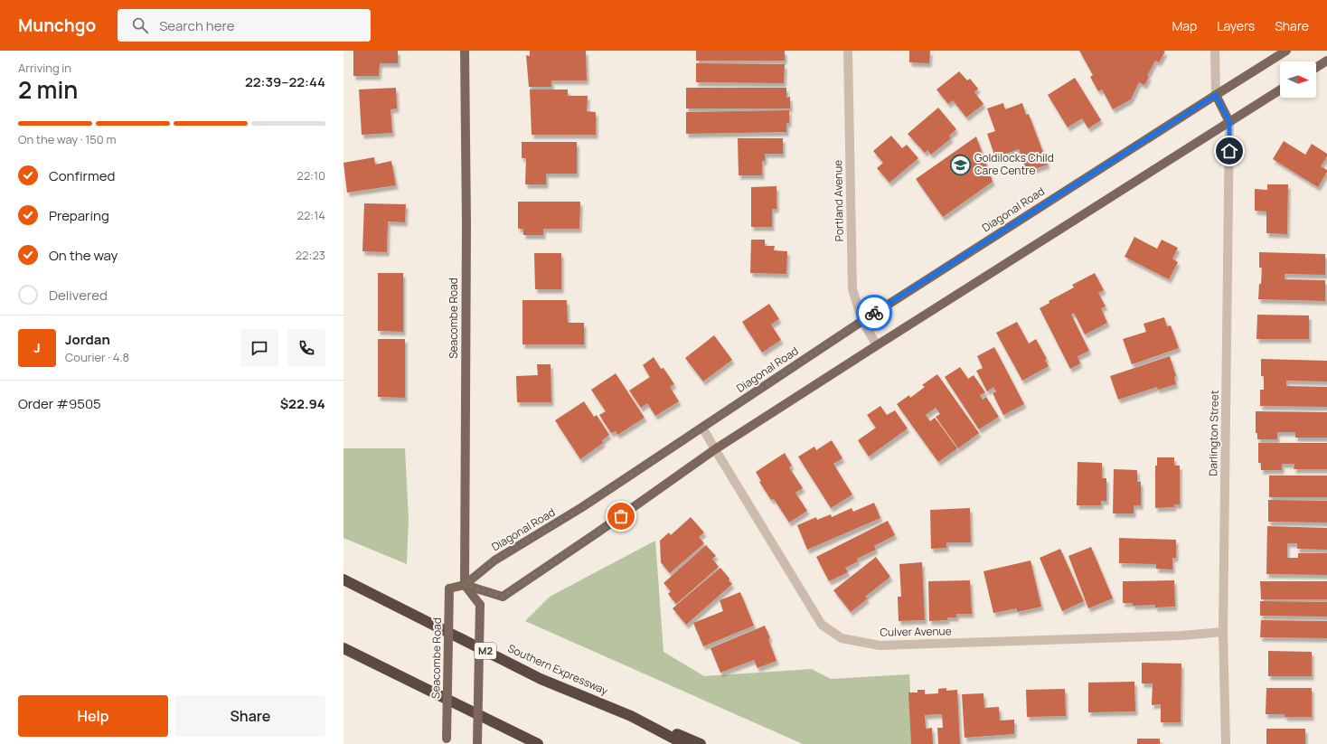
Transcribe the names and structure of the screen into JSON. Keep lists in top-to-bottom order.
{
  "streets": {
    "highway": ["M2", "Southern Expressway"],
    "main road": ["Diagonal Road", "Seacombe Road"],
    "street": ["Portland Avenue", "Darlington Street", "Culver Avenue"]
  },
  "crossings": [
    ["Portland Avenue", "Diagonal Road"],
    ["Diagonal Road", "Seacombe Road"],
    ["Diagonal Road", "Culver Avenue"],
    ["Darlington Street", "Culver Avenue"]
  ],
  "places": {
    "school or university": ["Goldilocks Child Care Centre"]
  },
  "north": "right",
  "page": {
    "header": "Munchgo",
    "search": "Search here",
    "nav": ["Map", "Layers", "Share"],
    "heading": ["2 min", "Arriving in", "22:39–22:44"],
    "panel": [
      "Jordan",
      "Courier · 4.8",
      "Order #9505",
      "$22.94"
    ],
    "bar": "On the way · 150 m",
    "list": [
      ["Confirmed", "22:10"],
      ["Preparing", "22:14"],
      ["On the way", "22:23"],
      "Delivered"
    ],
    "round": "J",
    "buttons": ["Help", "Share"]
  }
}
